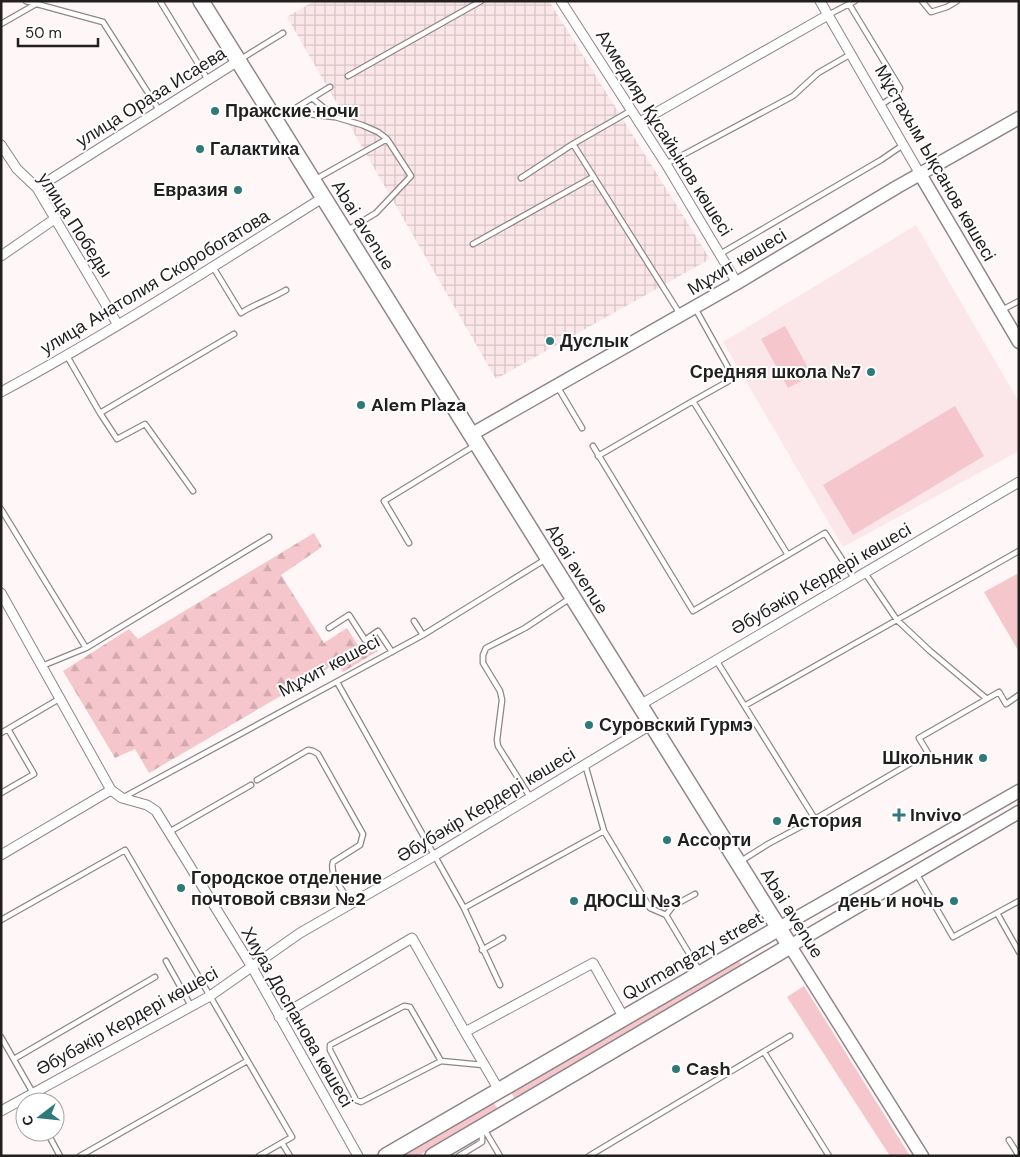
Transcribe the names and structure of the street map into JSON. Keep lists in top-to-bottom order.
{
  "streets": {
    "main road": ["Abai avenue", "Qurmangazy street"],
    "street": [
      "улица Ораза Исаева",
      "Ахмедияр Құсайынов көшесі",
      "Мұстахым Ықсанов көшесі",
      "улица Победы",
      "Мұхит көшесі",
      "улица Анатолия Скоробогатова",
      "Әбубәкір Кердері көшесі",
      "Хиуаз Доспанова көшесі"
    ]
  },
  "crossings": [
    ["улица Ораза Исаева", "улица Победы"],
    ["улица Ораза Исаева", "Abai avenue"],
    ["Ахмедияр Құсайынов көшесі", "Мұхит көшесі"],
    ["Мұстахым Ықсанов көшесі", "Мұхит көшесі"],
    ["улица Победы", "улица Анатолия Скоробогатова"],
    ["Abai avenue", "Мұхит көшесі"],
    ["Abai avenue", "улица Анатолия Скоробогатова"],
    ["Abai avenue", "Әбубәкір Кердері көшесі"],
    ["Abai avenue", "Qurmangazy street"],
    ["Мұхит көшесі", "Хиуаз Доспанова көшесі"],
    ["Әбубәкір Кердері көшесі", "Хиуаз Доспанова көшесі"]
  ],
  "places": {
    "other": [
      "Пражские ночи",
      "Галактика",
      "Евразия",
      "Дуслык",
      "Средняя школа №7",
      "Alem Plaza",
      "Суровский Гурмэ",
      "Школьник",
      "Астория",
      "Ассорти",
      "Городское отделение почтовой связи №2",
      "ДЮСШ №3",
      "день и ночь",
      "Cash"
    ],
    "health": ["Invivo"]
  },
  "scale_bar": "50 m",
  "north": "left"
}
